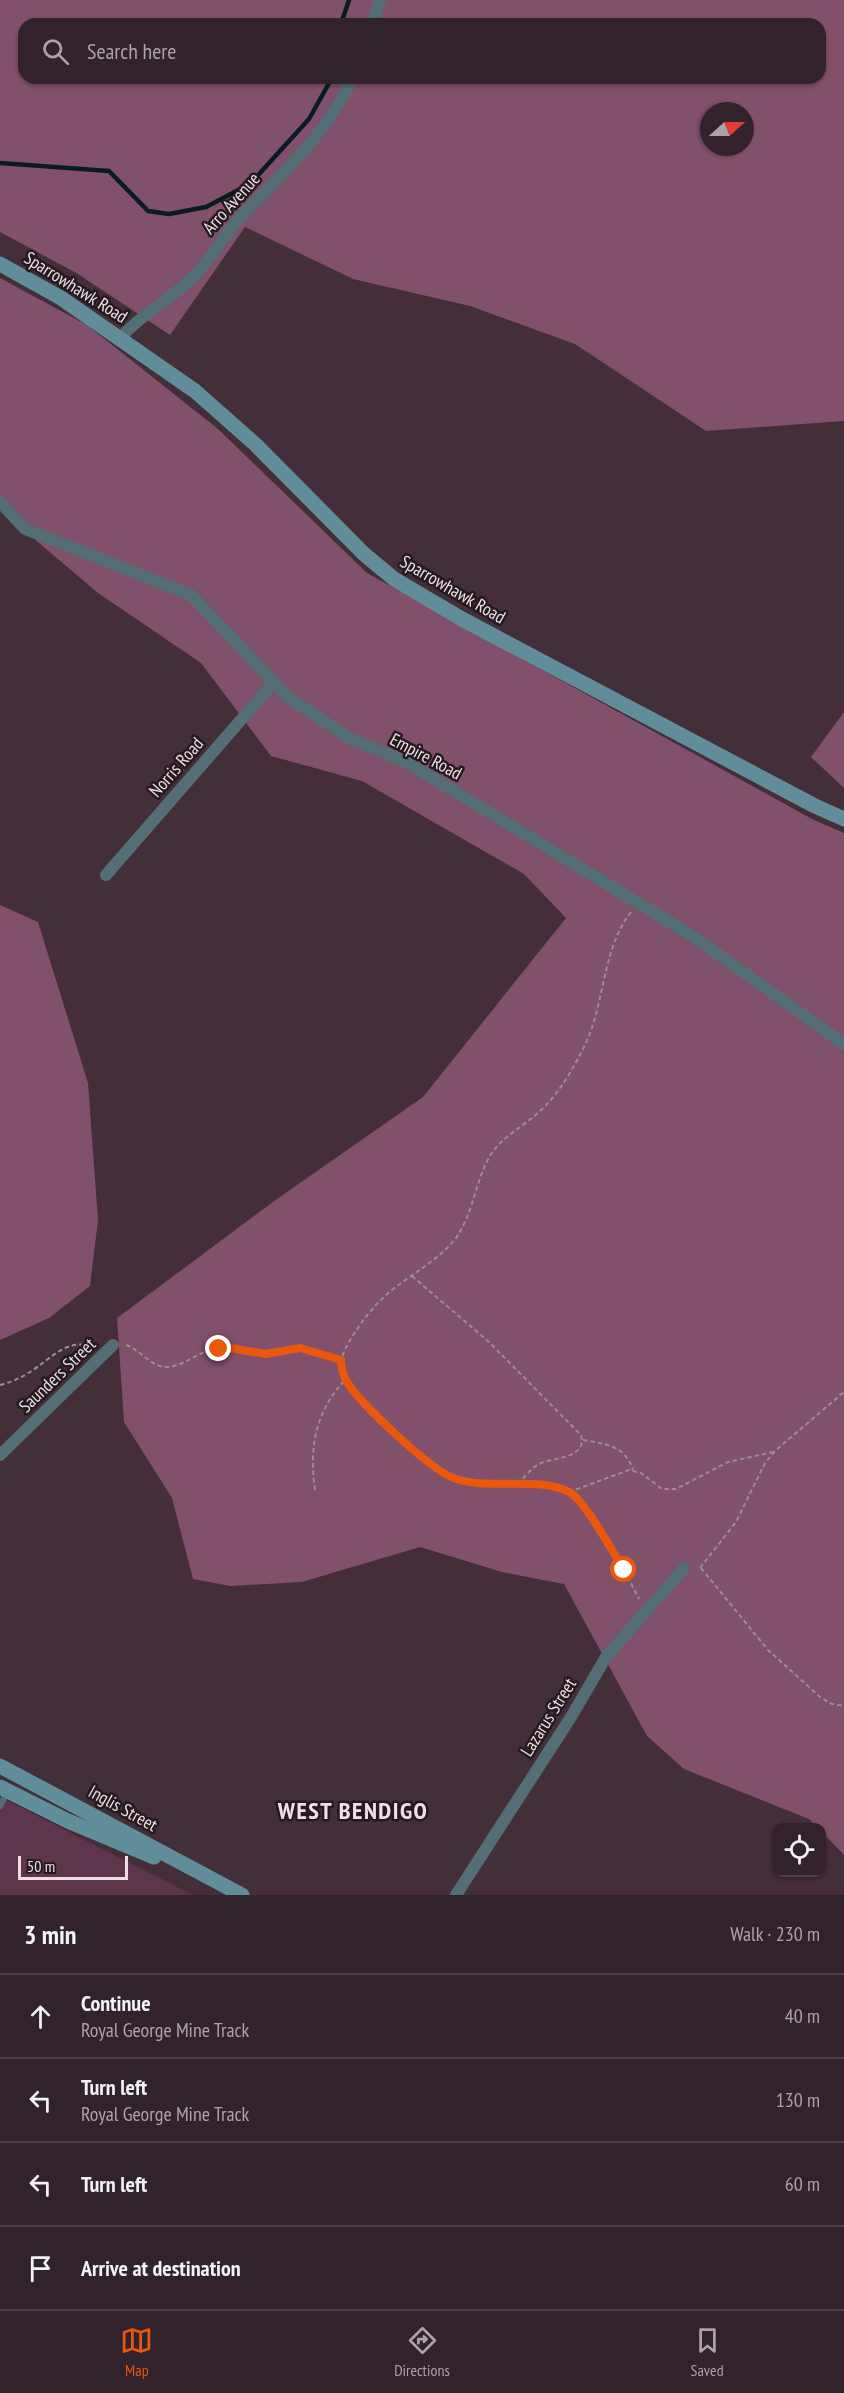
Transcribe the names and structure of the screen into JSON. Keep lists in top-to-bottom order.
{
  "streets": {
    "street": [
      "Arro Avenue",
      "Sparrowhawk Road",
      "Empire Road",
      "Norris Road",
      "Saunders Street",
      "Lazarus Street",
      "Inglis Street"
    ]
  },
  "crossings": [
    ["Arro Avenue", "Sparrowhawk Road"],
    ["Empire Road", "Norris Road"]
  ],
  "districts": ["WEST BENDIGO"],
  "scale_bar": "50 m",
  "north": "right",
  "page": {
    "search": "Search here",
    "scale": "50 m",
    "heading": ["3 min", "Walk · 230 m"],
    "list": [
      ["Continue", "Royal George Mine Track", "40 m"],
      ["Turn left", "Royal George Mine Track", "130 m"],
      ["Turn left", "60 m"],
      "Arrive at destination"
    ],
    "nav": ["Map", "Directions", "Saved"]
  }
}
